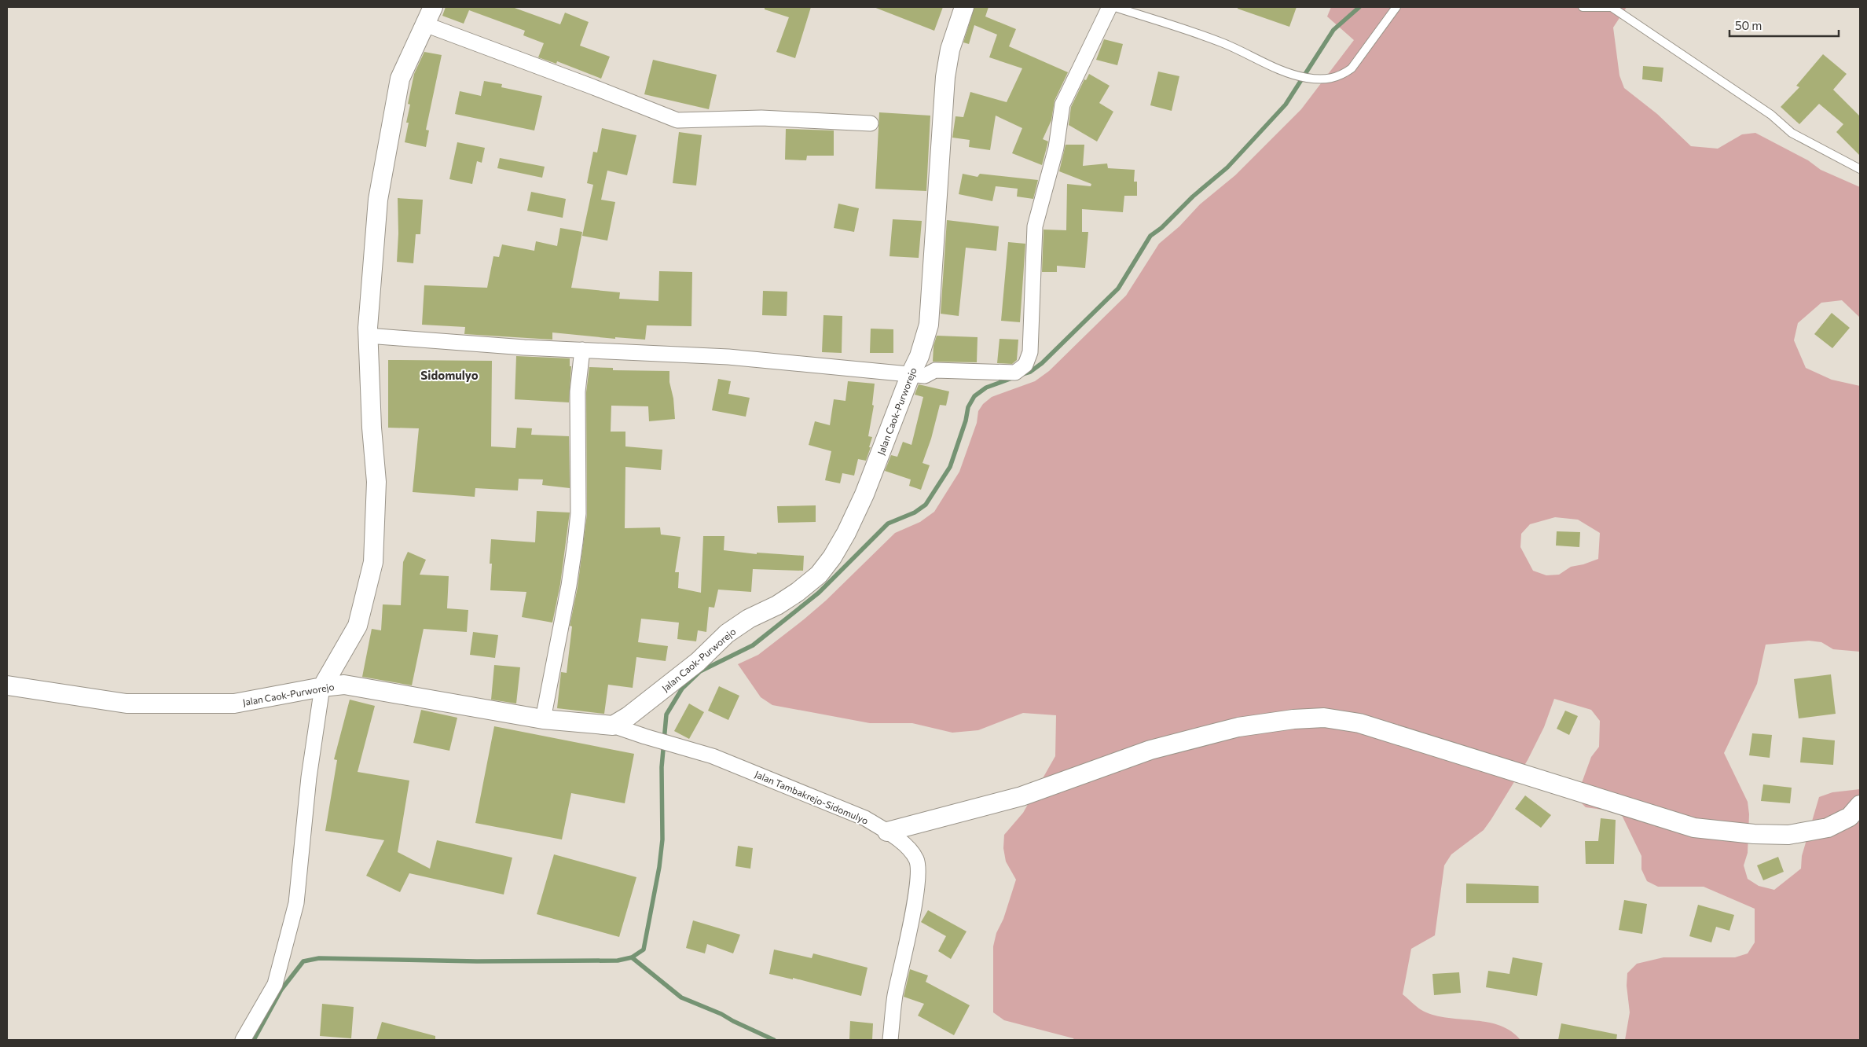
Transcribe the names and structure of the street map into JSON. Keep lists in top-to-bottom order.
{
  "streets": {
    "street": ["Jalan Caok-Purworejo", "Jalan Tambakrejo-Sidomulyo"]
  },
  "crossings": [
    ["Jalan Caok-Purworejo", "Jalan Tambakrejo-Sidomulyo"]
  ],
  "districts": ["Sidomulyo"],
  "scale_bar": "50 m"
}
